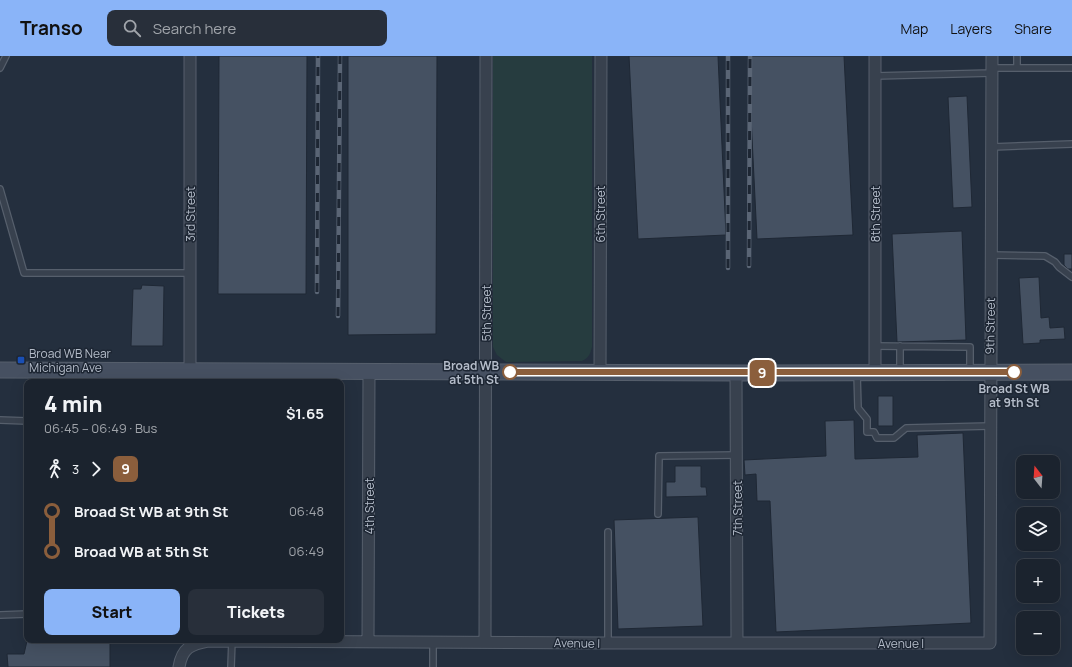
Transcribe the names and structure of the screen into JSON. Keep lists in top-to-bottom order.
{
  "streets": {
    "street": [
      "3rd Street",
      "6th Street",
      "8th Street",
      "5th Street",
      "9th Street",
      "4th Street",
      "7th Street",
      "Avenue I"
    ]
  },
  "crossings": [
    ["5th Street", "Avenue I"],
    ["9th Street", "Avenue I"],
    ["4th Street", "Avenue I"],
    ["7th Street", "Avenue I"]
  ],
  "places": {
    "transit": ["Broad WB Near Michigan Ave"],
    "other": ["Broad WB at 5th St", "Broad St WB at 9th St"]
  },
  "lines": ["bus line 9"],
  "north": "top",
  "page": {
    "header": "Transo",
    "search": "Search here",
    "nav": ["Map", "Layers", "Share"],
    "on_map": "9",
    "heading": ["4 min", "06:45 – 06:49 · Bus", "$1.65"],
    "legs": ["3", "9"],
    "map_buttons": ["+", "−"],
    "list": [
      {
        "name": "Broad St WB at 9th St",
        "value": "06:48"
      },
      {
        "name": "Broad WB at 5th St",
        "value": "06:49"
      }
    ],
    "buttons": ["Start", "Tickets"]
  }
}
